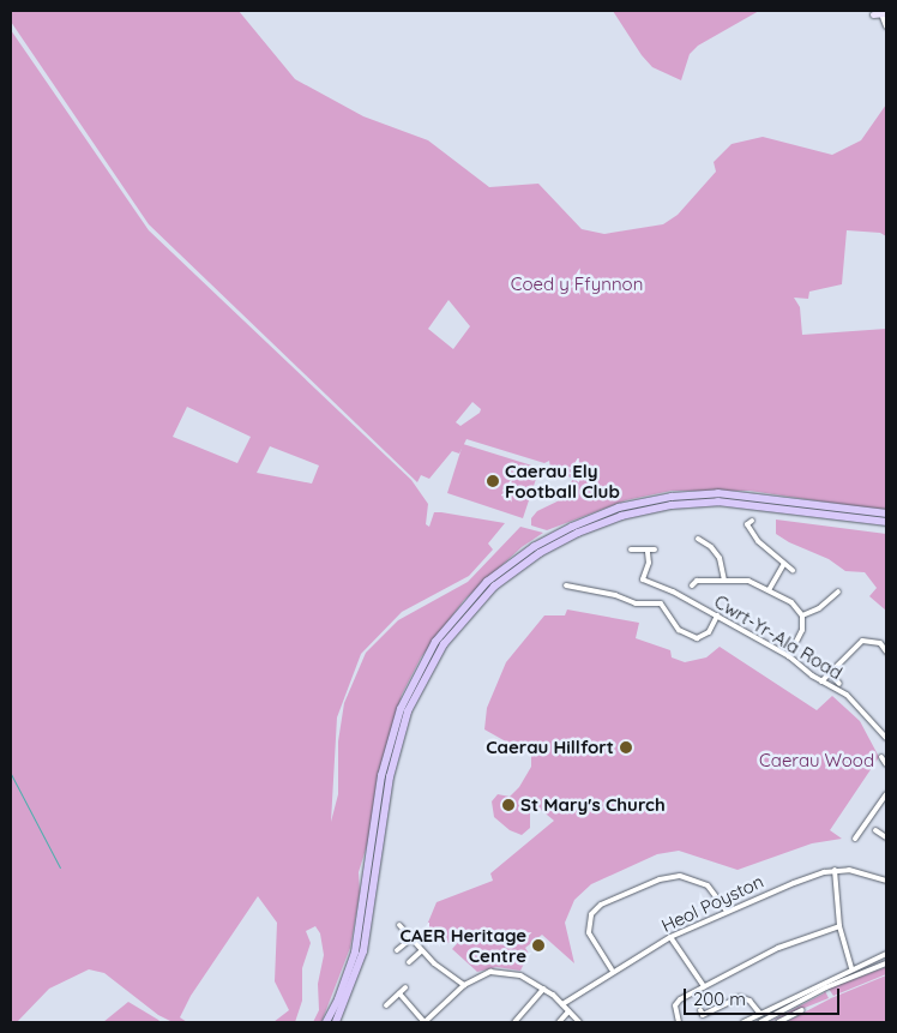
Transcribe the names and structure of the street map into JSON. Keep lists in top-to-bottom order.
{
  "streets": {
    "street": ["Cwrt-Yr-Ala Road", "Heol Poyston"]
  },
  "parks": ["Coed y Ffynnon", "Caerau Wood"],
  "places": [
    "Caerau Ely Football Club",
    "Caerau Hillfort",
    "St Mary's Church",
    "CAER Heritage Centre"
  ],
  "scale_bar": "200 m"
}
